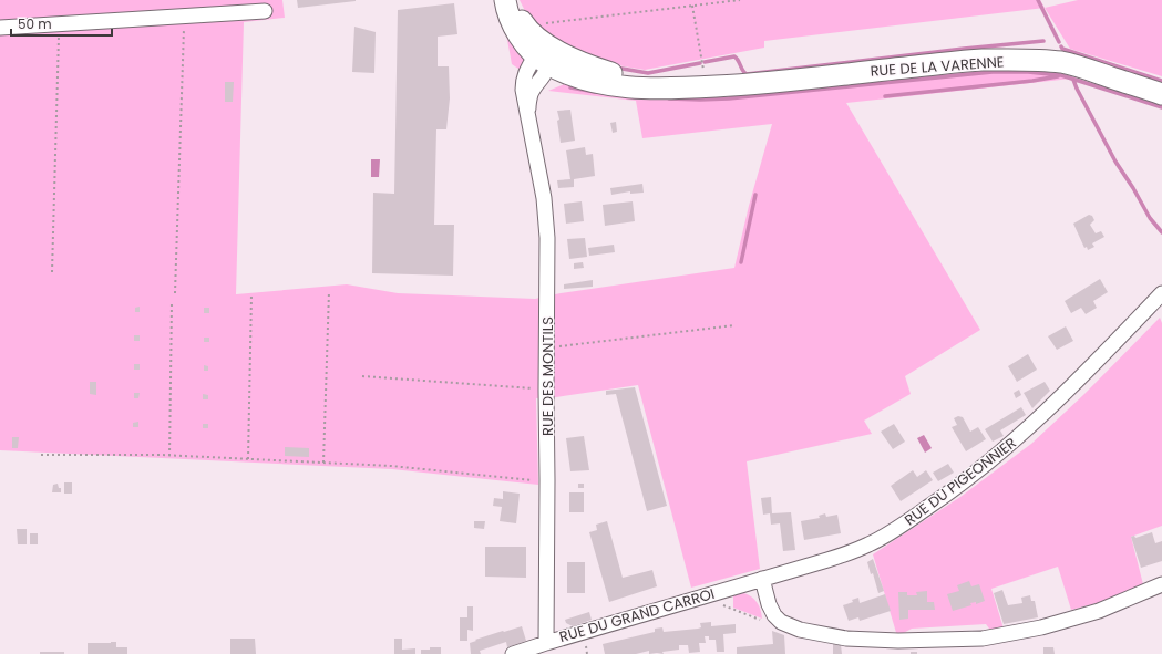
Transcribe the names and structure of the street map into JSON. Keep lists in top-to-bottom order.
{
  "streets": {
    "street": [
      "RUE DE LA VARENNE",
      "RUE DES MONTILS",
      "RUE DU PIGEONNIER",
      "RUE DU GRAND CARROI"
    ]
  },
  "crossings": [
    ["RUE DE LA VARENNE", "RUE DES MONTILS"],
    ["RUE DES MONTILS", "RUE DU GRAND CARROI"],
    ["RUE DU PIGEONNIER", "RUE DU GRAND CARROI"]
  ],
  "scale_bar": "50 m"
}
